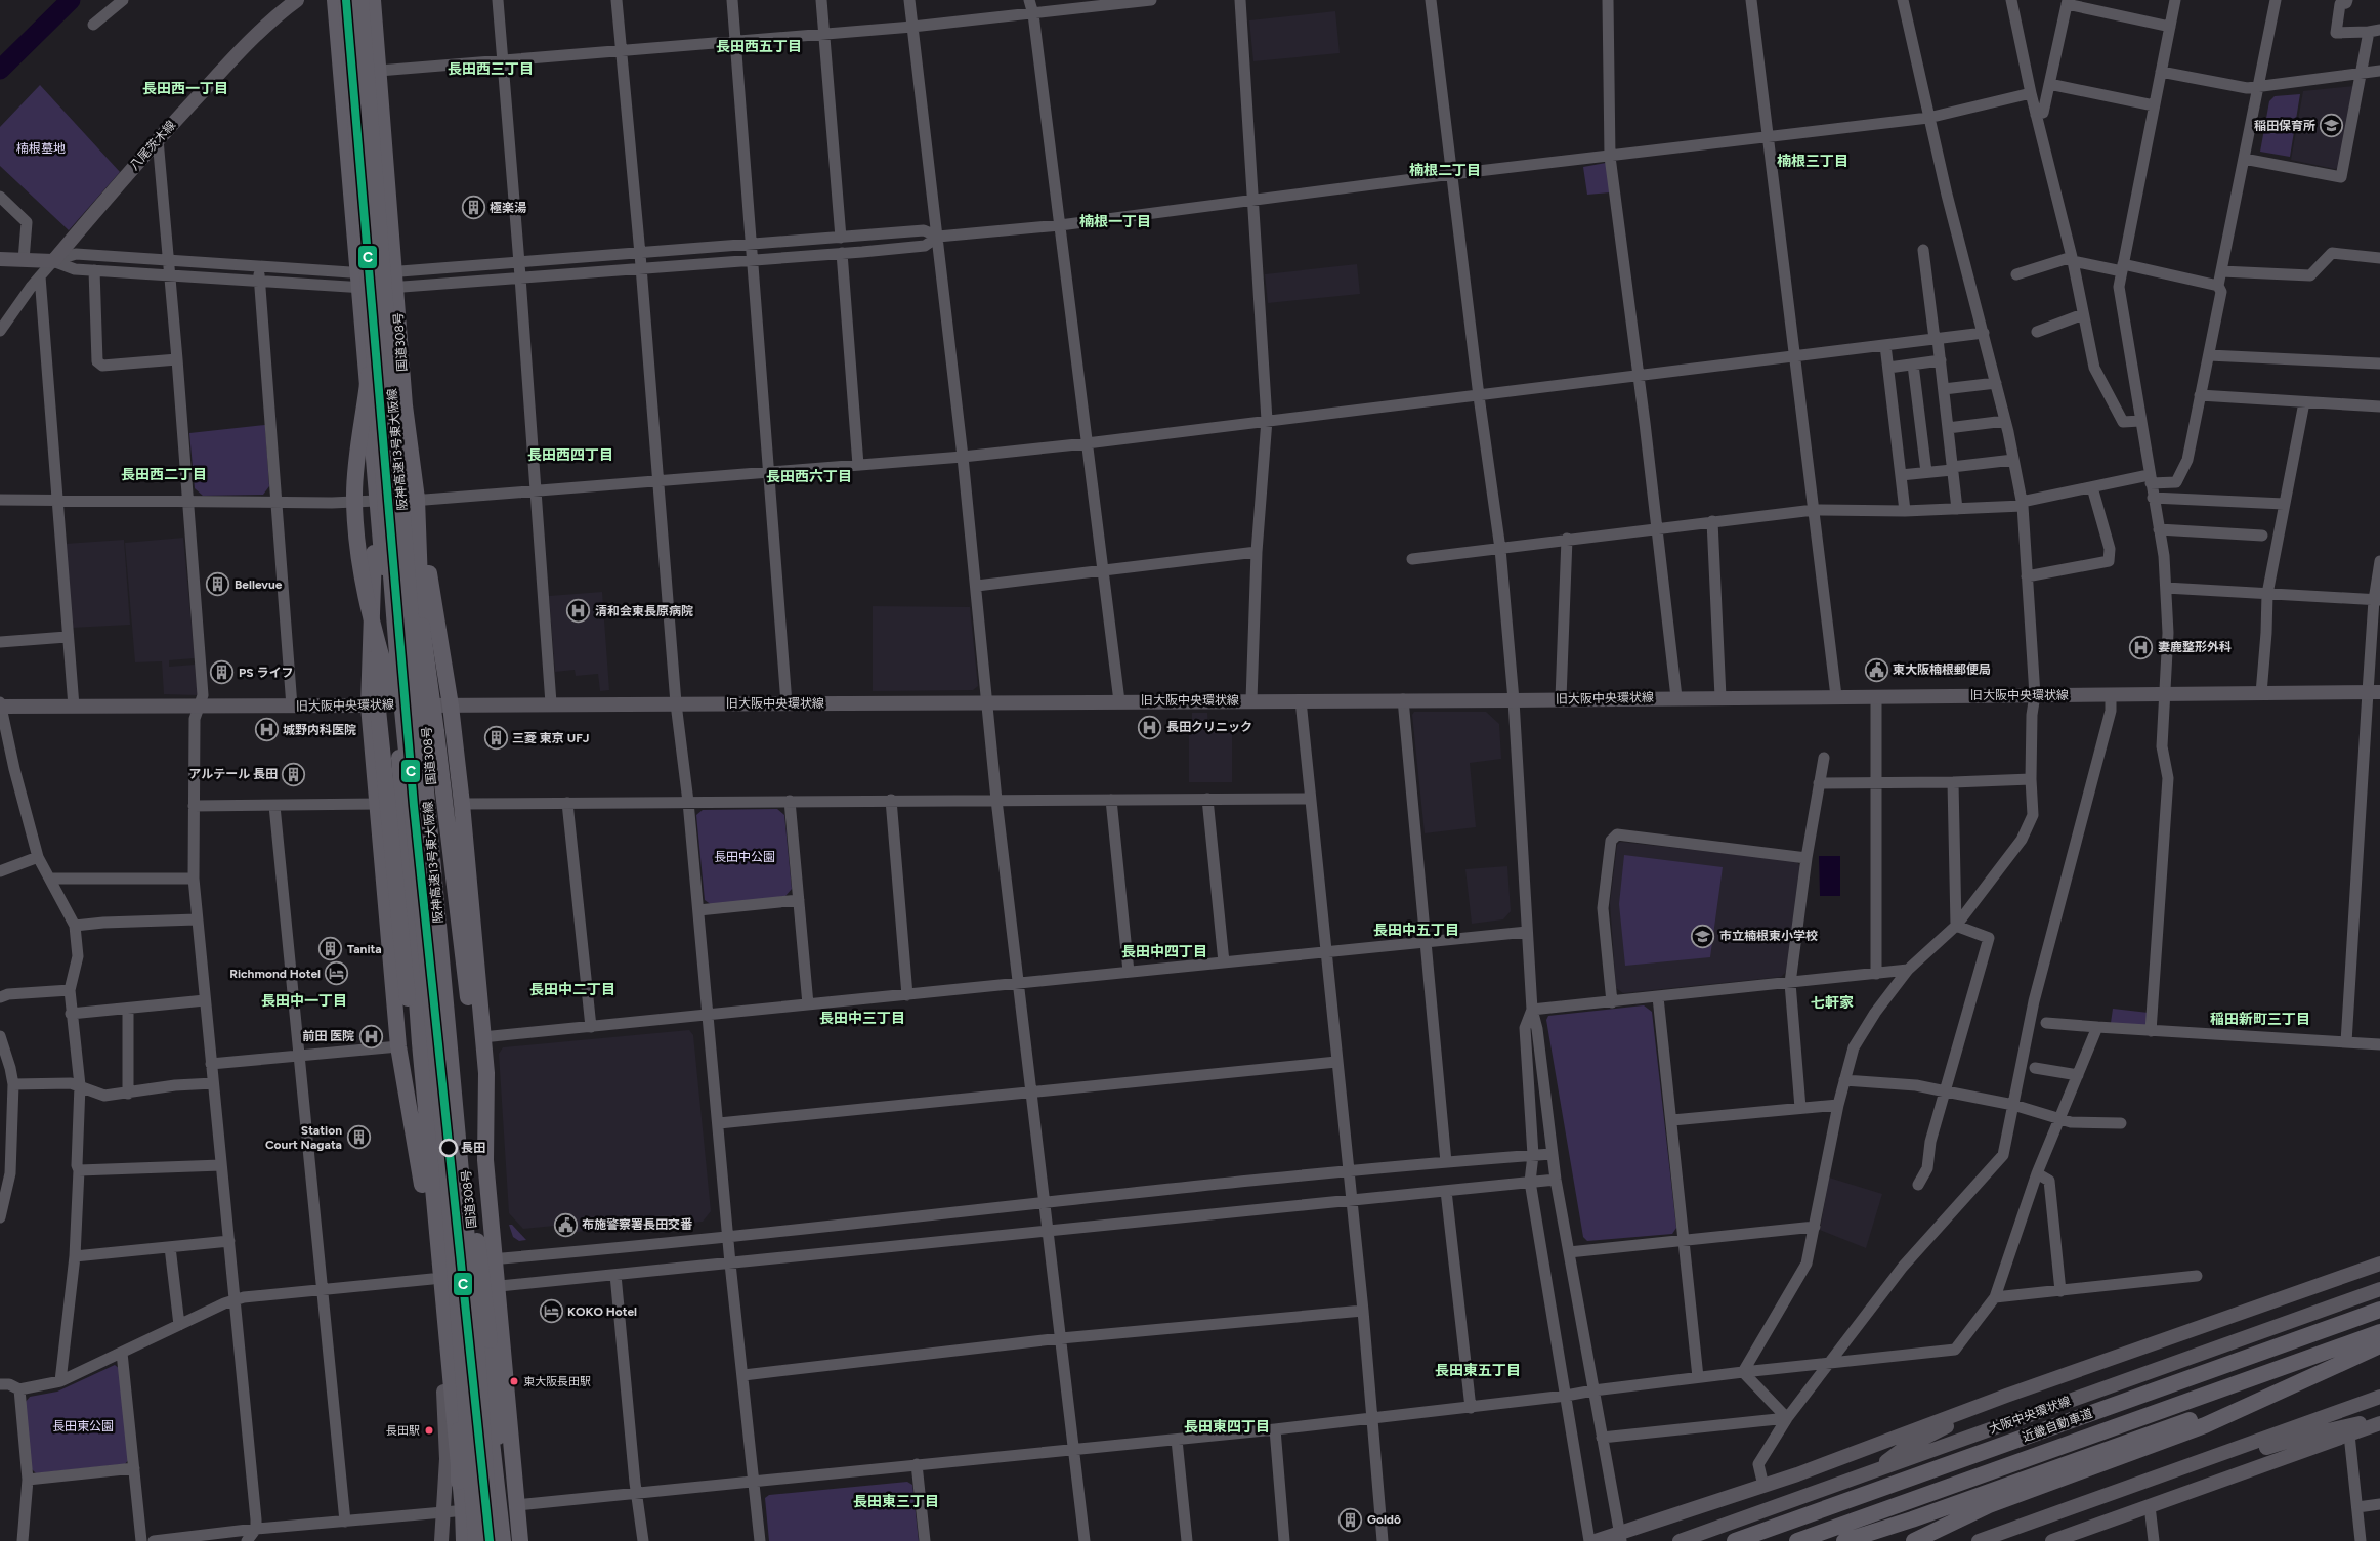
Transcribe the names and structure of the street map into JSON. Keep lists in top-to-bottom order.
{
  "streets": {
    "highway": ["国道308号", "阪神高速13号東大阪線", "近畿自動車道"],
    "main road": ["八尾茨木線", "旧大阪中央環状線", "大阪中央環状線"]
  },
  "crossings": [
    ["国道308号", "旧大阪中央環状線"]
  ],
  "districts": [
    "長田西五丁目",
    "長田西三丁目",
    "長田西一丁目",
    "楠根三丁目",
    "楠根二丁目",
    "楠根一丁目",
    "長田西四丁目",
    "長田西二丁目",
    "長田西六丁目",
    "長田中五丁目",
    "長田中四丁目",
    "長田中二丁目",
    "長田中一丁目",
    "七軒家",
    "長田中三丁目",
    "稲田新町三丁目",
    "長田東五丁目",
    "長田東四丁目",
    "長田東三丁目"
  ],
  "parks": ["楠根墓地", "長田中公園", "長田東公園"],
  "places": {
    "school or university": ["稲田保育所", "市立楠根東小学校"],
    "building": [
      "極楽湯",
      "Bellevue",
      "PS ライフ",
      "三菱 東京 UFJ",
      "アルテール 長田",
      "Tanita",
      "Station Court Nagata",
      "Goldô"
    ],
    "hospital": [
      "清和会東長原病院",
      "妻鹿整形外科",
      "長田クリニック",
      "城野内科医院",
      "前田 医院"
    ],
    "public building": ["東大阪楠根郵便局", "布施警察署長田交番"],
    "hotel": ["Richmond Hotel", "KOKO Hotel"],
    "other": ["長田", "東大阪長田駅", "長田駅"]
  },
  "lines": ["transit line C"]
}
